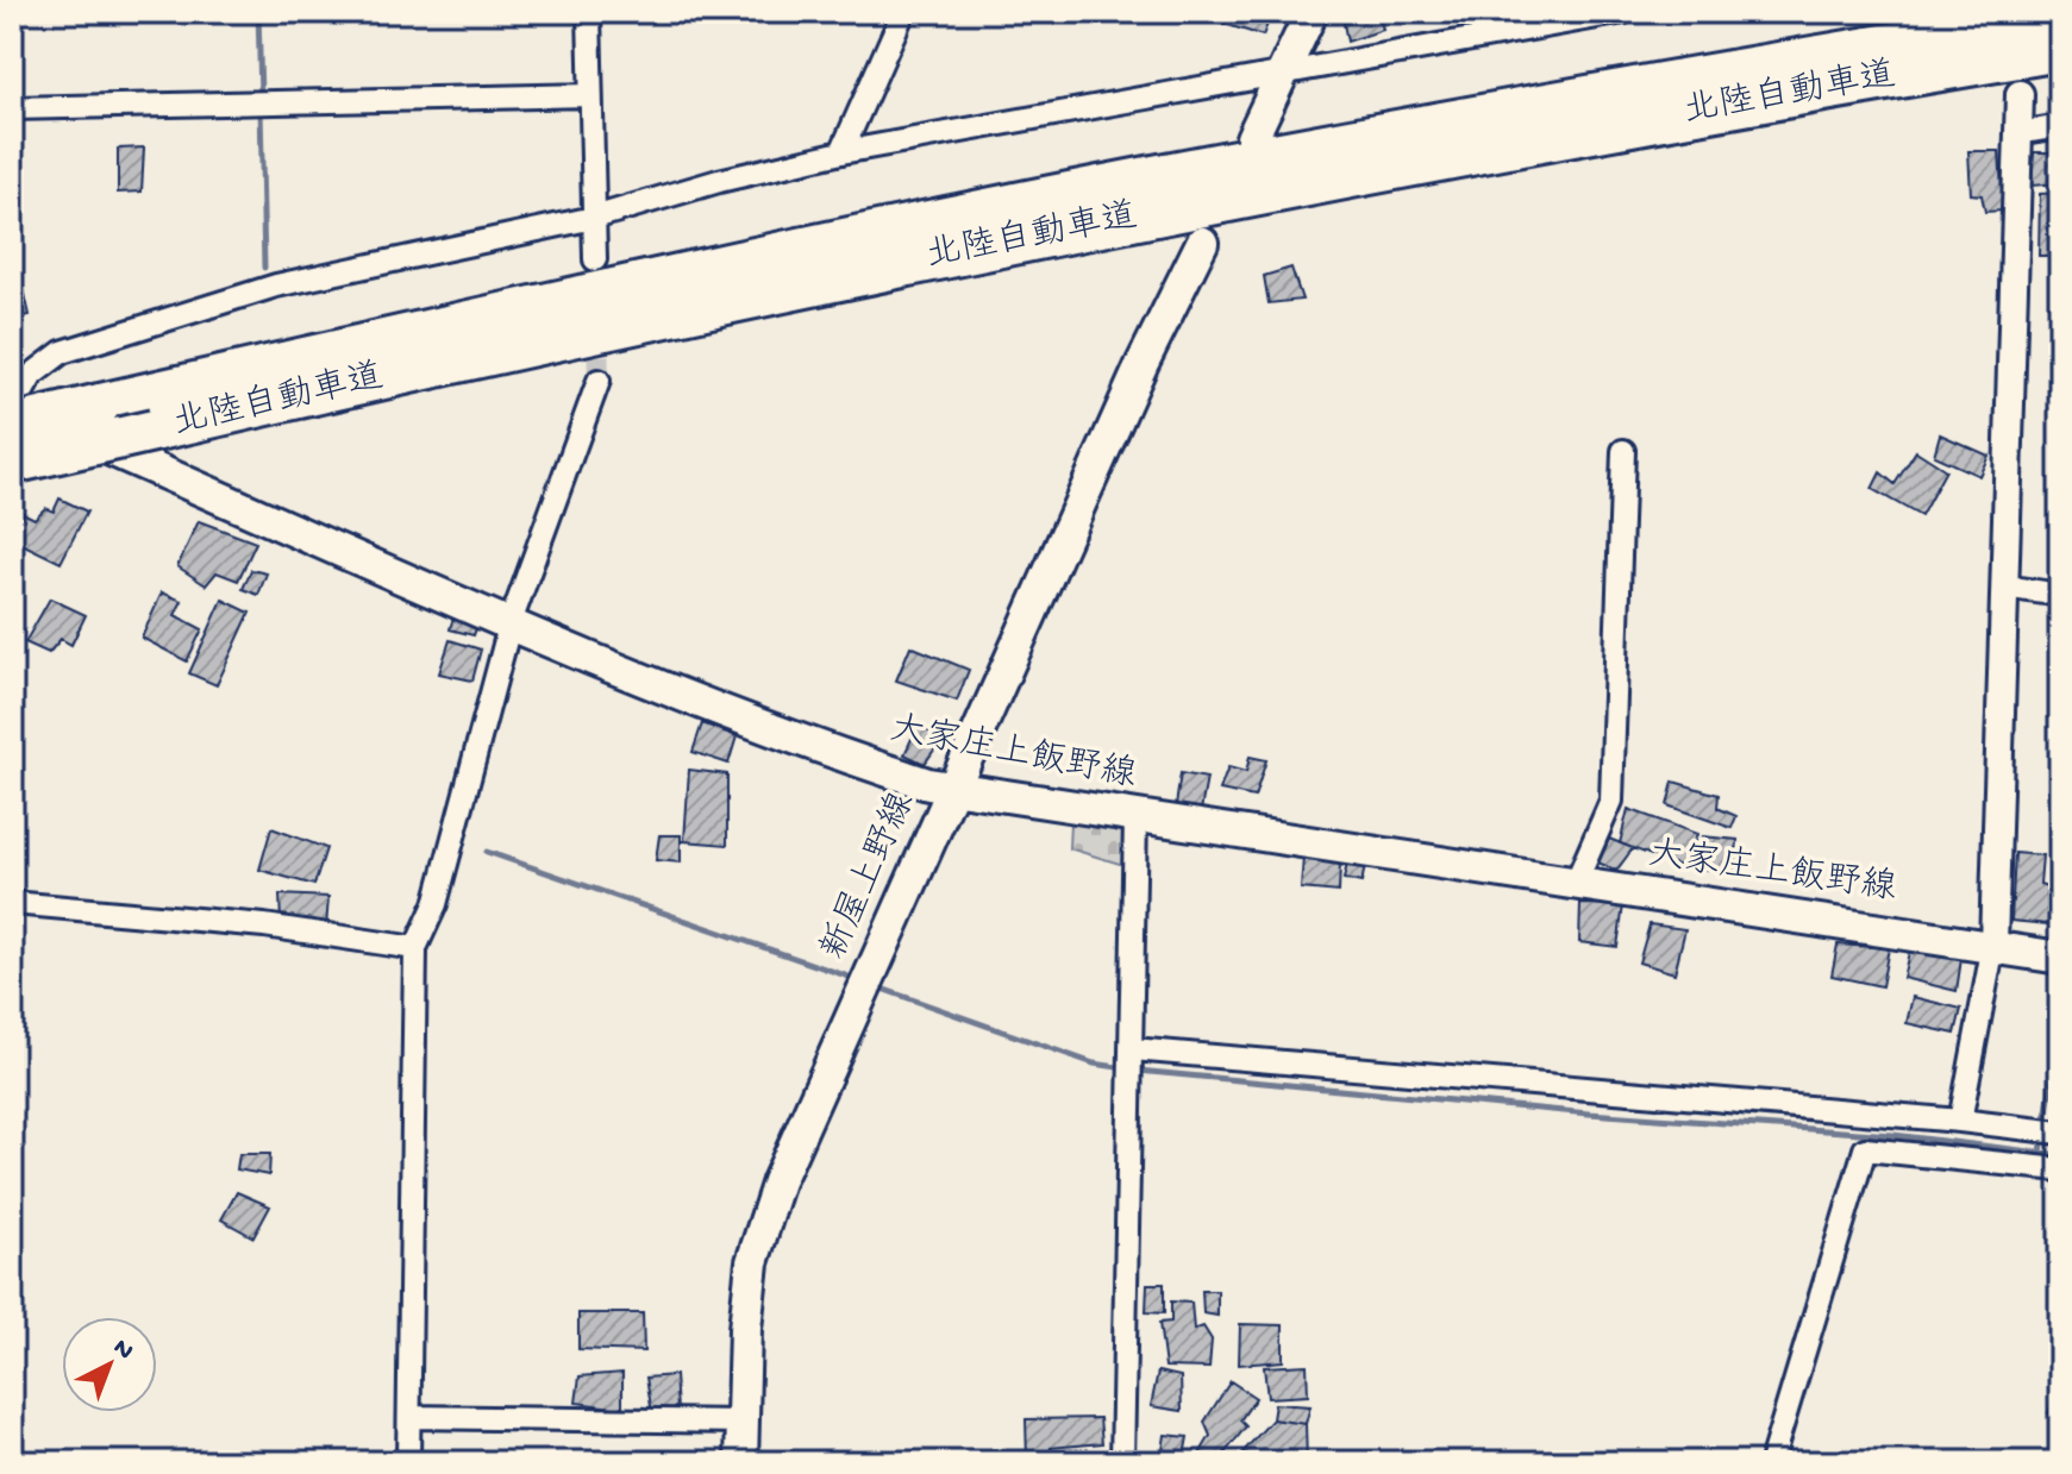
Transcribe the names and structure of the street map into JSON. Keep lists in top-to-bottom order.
{
  "streets": {
    "highway": ["北陸自動車道"],
    "main road": ["大家庄上飯野線", "新屋上野線"]
  },
  "crossings": [
    ["大家庄上飯野線", "新屋上野線"]
  ],
  "north": "top right"
}
